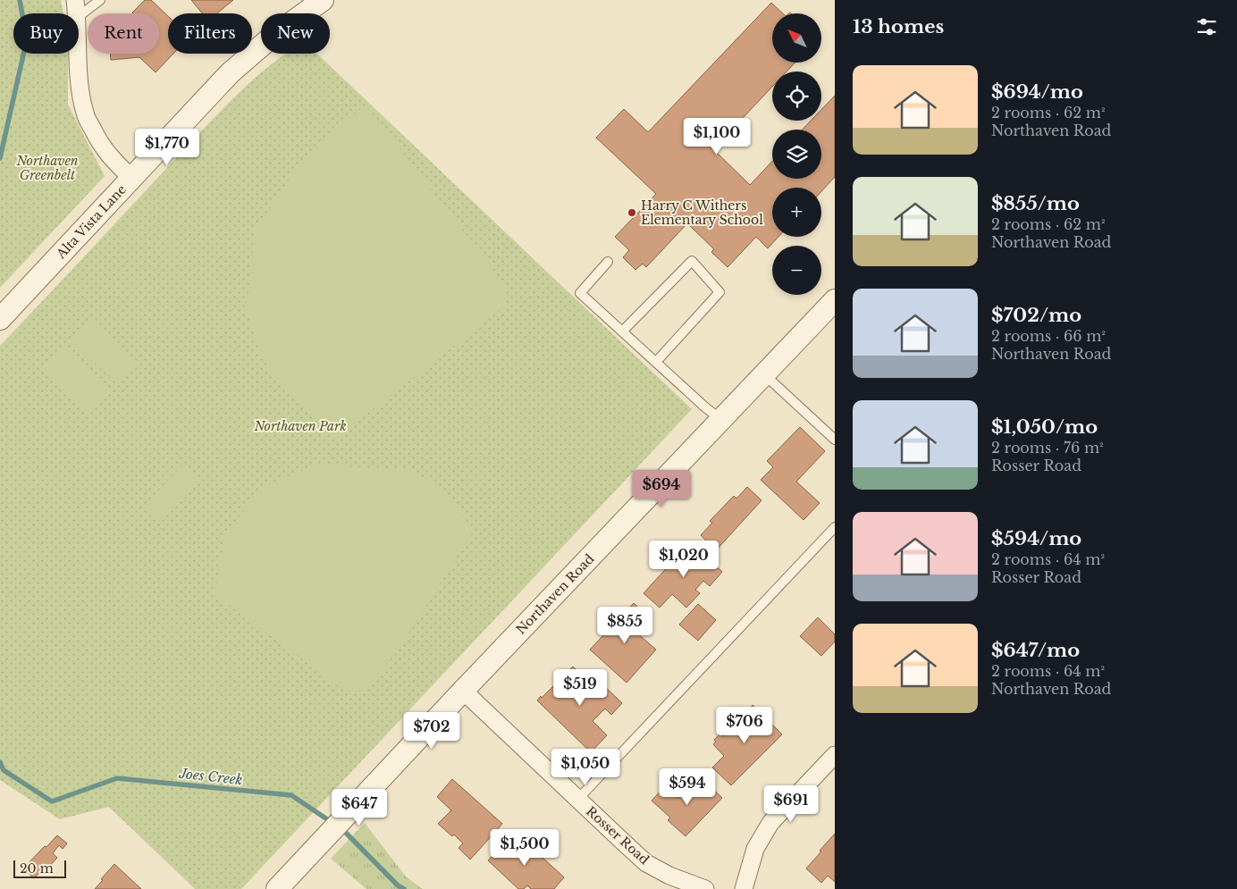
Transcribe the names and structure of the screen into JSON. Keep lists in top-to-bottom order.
{
  "streets": {
    "street": ["Alta Vista Lane", "Northaven Road", "Rosser Road"]
  },
  "crossings": [
    ["Northaven Road", "Rosser Road"]
  ],
  "water": ["Joes Creek"],
  "parks": ["Northaven Greenbelt", "Northaven Park"],
  "places": ["Harry C Withers Elementary School"],
  "scale_bar": "20 m",
  "north": "top left",
  "page": {
    "heading": "13 homes",
    "map_buttons": ["+", "−"],
    "chip": [
      "Buy",
      "Rent",
      "Filters",
      "New"
    ],
    "list": [
      {
        "name": "$694/mo",
        "note": "2 rooms · 62 m² · Northaven Road"
      },
      {
        "name": "$855/mo",
        "note": "2 rooms · 62 m² · Northaven Road"
      },
      {
        "name": "$702/mo",
        "note": "2 rooms · 66 m² · Northaven Road"
      },
      {
        "name": "$1,050/mo",
        "note": "2 rooms · 76 m² · Rosser Road"
      },
      {
        "name": "$594/mo",
        "note": "2 rooms · 64 m² · Rosser Road"
      },
      {
        "name": "$647/mo",
        "note": "2 rooms · 64 m² · Northaven Road"
      }
    ],
    "price": [
      "$1,100",
      "$1,770",
      "$694",
      "$1,020",
      "$855",
      "$519",
      "$706",
      "$702",
      "$1,050",
      "$594",
      "$691",
      "$647",
      "$1,500"
    ],
    "scale": "20 m"
  }
}
